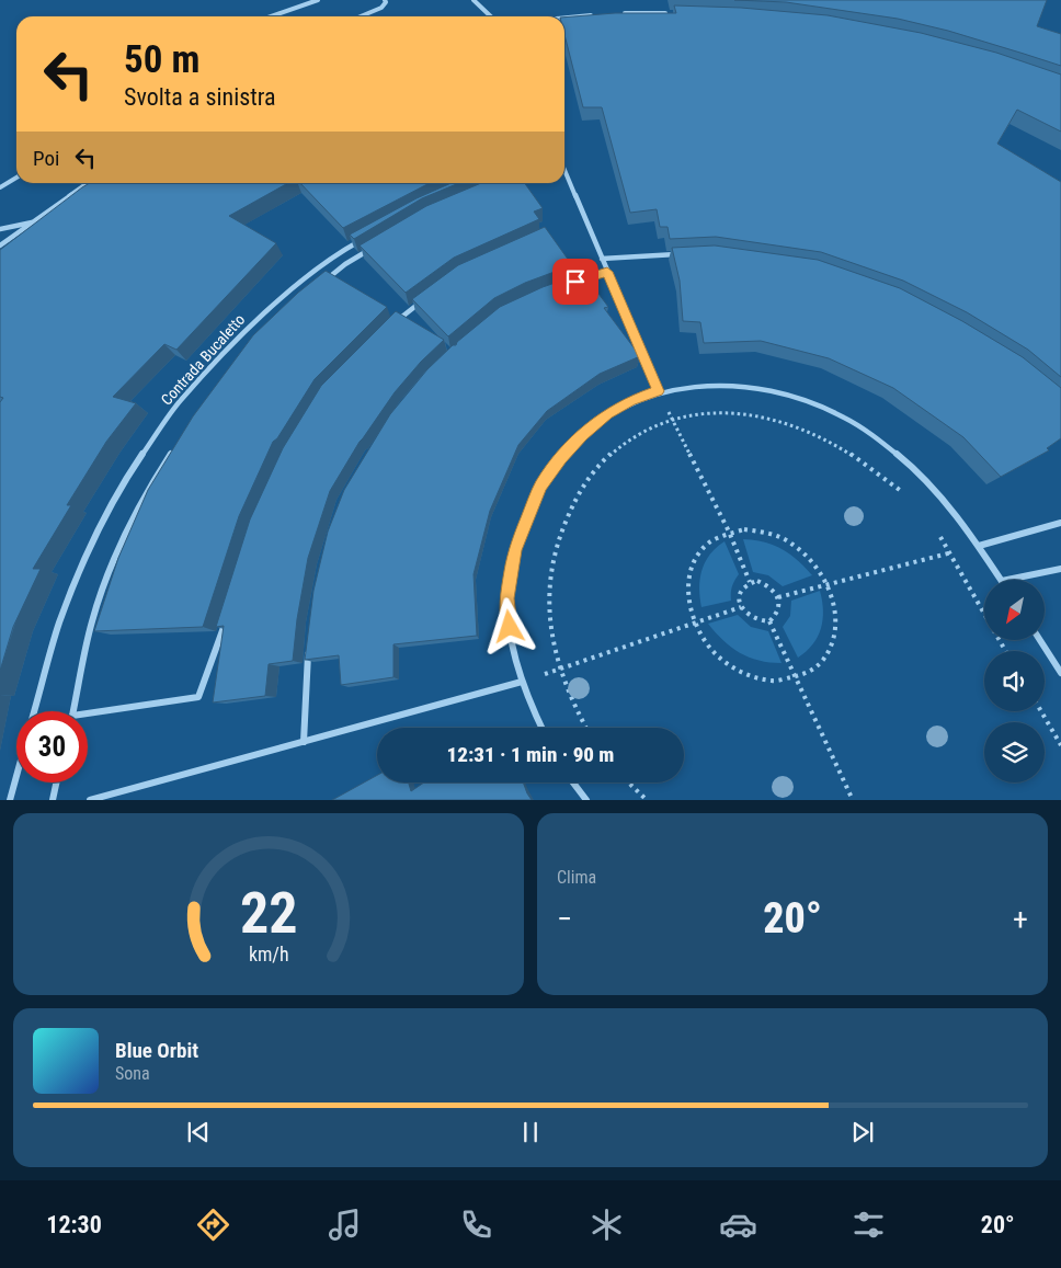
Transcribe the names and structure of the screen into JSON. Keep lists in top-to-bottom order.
{
  "streets": {
    "street": ["Contrada Bucaletto"]
  },
  "north": "bottom left",
  "page": {
    "turn": ["50 m", "Svolta a sinistra"],
    "then": "Poi",
    "limit": "30",
    "trip": "12:31 · 1 min · 90 m",
    "tile": "Clima",
    "heat": ["−", "20°", "+"],
    "song": ["Blue Orbit", "Sona"],
    "tabs": ["12:30", "20°"],
    "gauge": ["22", "km/h"]
  }
}
